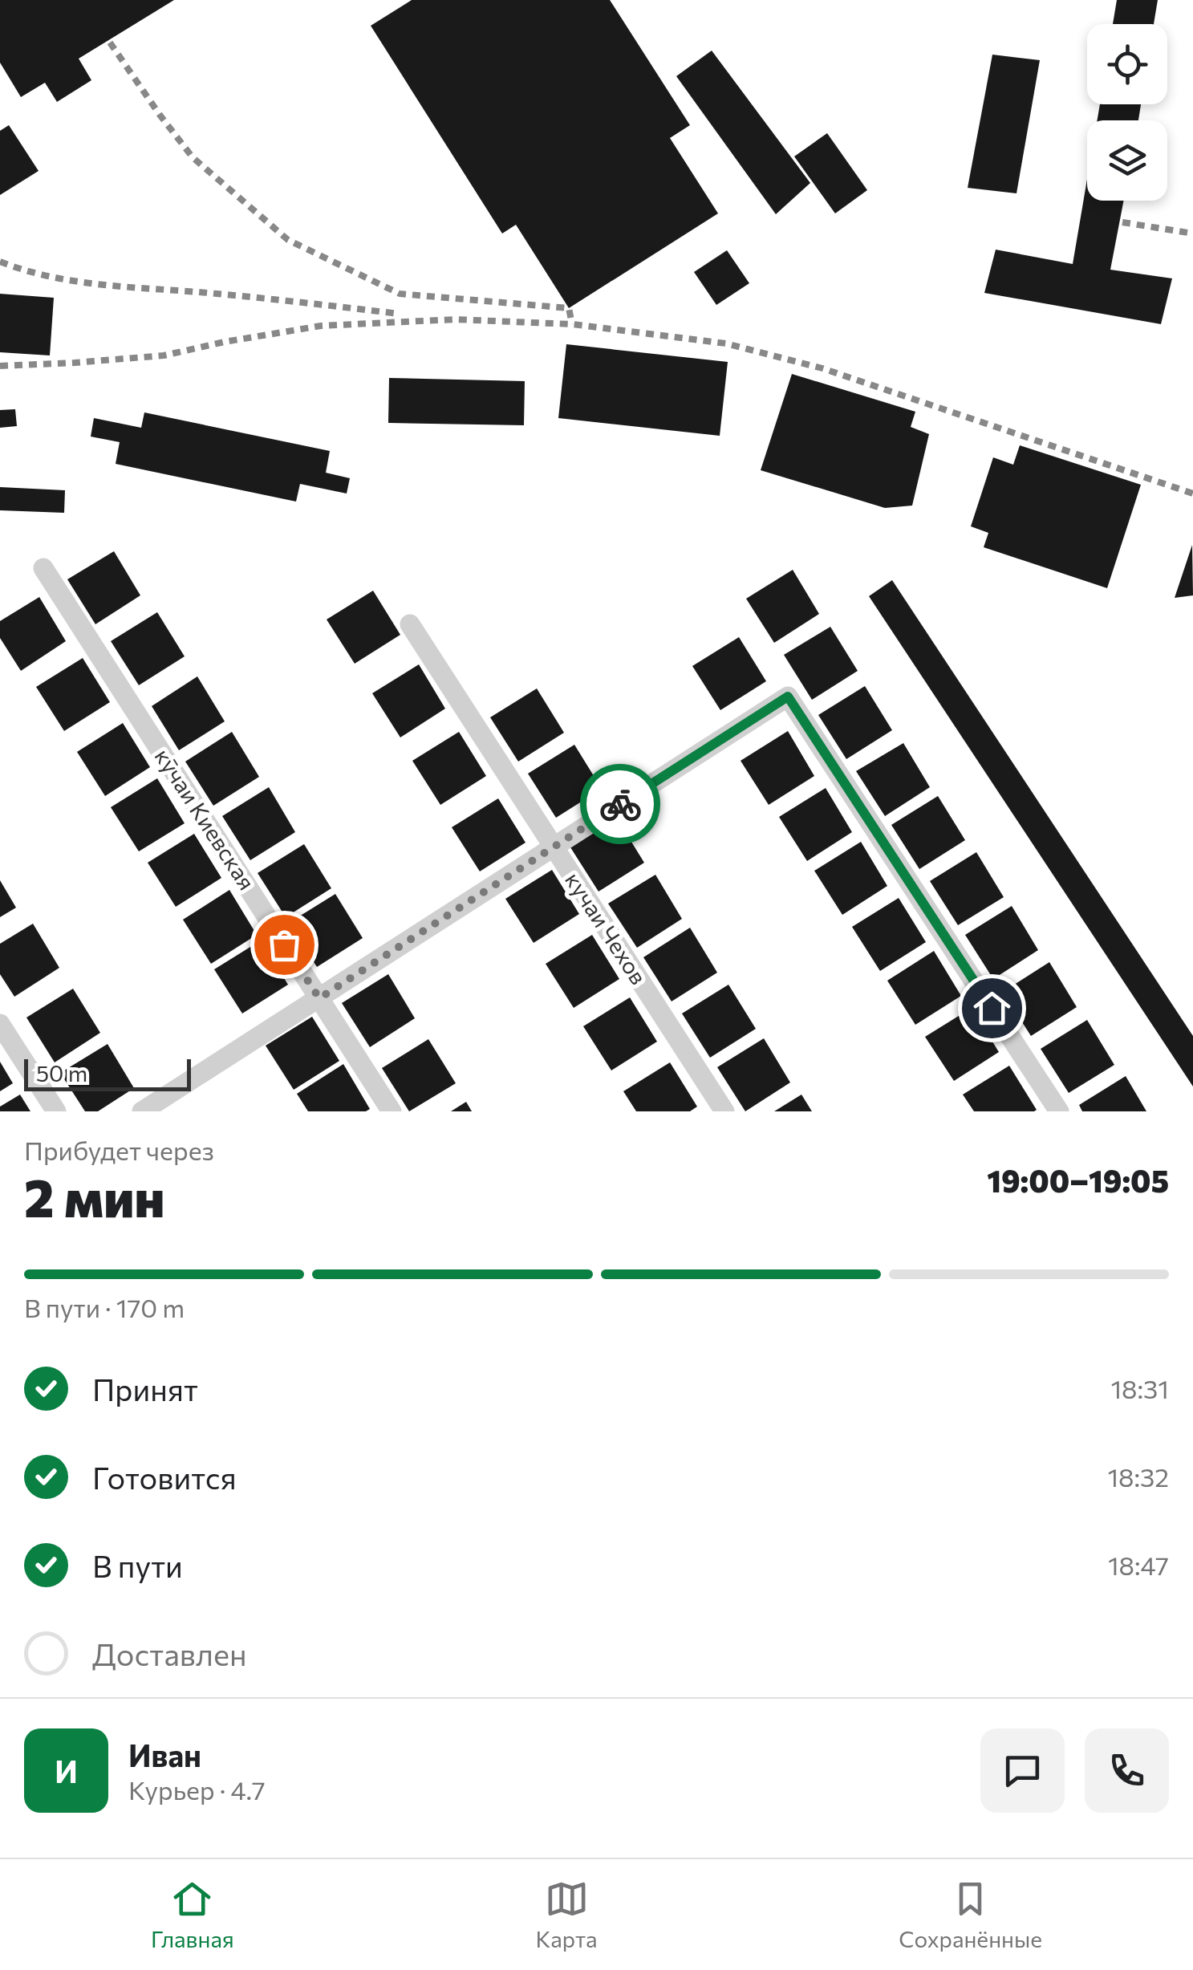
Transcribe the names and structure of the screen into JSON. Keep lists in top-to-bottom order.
{
  "streets": {
    "street": ["кӯчаи Киевская", "кучаи Чехов"]
  },
  "scale_bar": "50 m",
  "page": {
    "scale": "50 m",
    "heading": ["2 мин", "Прибудет через", "19:00–19:05"],
    "panel": ["Иван", "Курьер · 4.7"],
    "bar": "В пути · 170 m",
    "list": [
      ["Принят", "18:31"],
      ["Готовится", "18:32"],
      ["В пути", "18:47"],
      "Доставлен"
    ],
    "round": "И",
    "tabs": ["Главная", "Карта", "Сохранённые"]
  }
}
